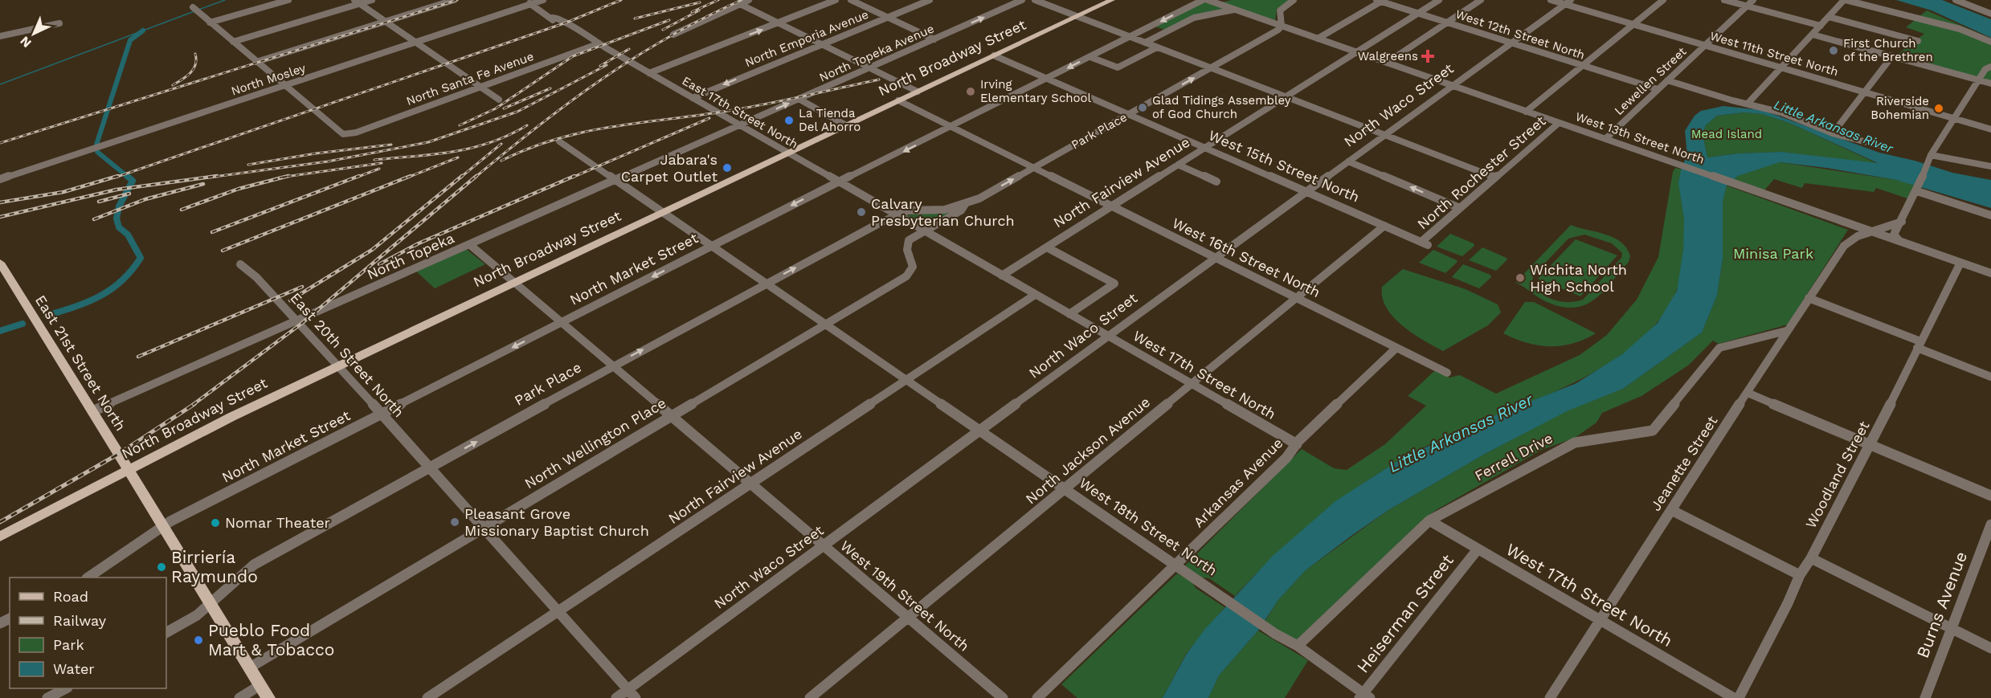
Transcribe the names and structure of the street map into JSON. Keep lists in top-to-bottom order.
{
  "streets": {
    "main road": ["North Broadway Street", "East 21st Street North"],
    "street": [
      "West 12th Street North",
      "North Emporia Avenue",
      "North Topeka Avenue",
      "West 11th Street North",
      "North Santa Fe Avenue",
      "North Mosley",
      "Lewellen Street",
      "North Waco Street",
      "East 17th Street North",
      "Park Place",
      "West 13th Street North",
      "West 15th Street North",
      "North Rochester Street",
      "North Fairview Avenue",
      "North Topeka",
      "West 16th Street North",
      "North Market Street",
      "East 20th Street North",
      "West 17th Street North",
      "North Wellington Place",
      "North Jackson Avenue",
      "Ferrell Drive",
      "Jeanette Street",
      "Woodland Street",
      "Arkansas Avenue",
      "West 18th Street North",
      "West 19th Street North",
      "Burns Avenue",
      "Heiserman Street"
    ]
  },
  "crossings": [
    ["West 12th Street North", "Lewellen Street"],
    ["West 12th Street North", "North Waco Street"],
    ["West 12th Street North", "North Fairview Avenue"],
    ["North Emporia Avenue", "East 17th Street North"],
    ["North Topeka Avenue", "East 17th Street North"],
    ["North Topeka Avenue", "North Topeka"],
    ["West 11th Street North", "Lewellen Street"],
    ["West 11th Street North", "North Waco Street"],
    ["North Broadway Street", "East 17th Street North"],
    ["North Broadway Street", "West 15th Street North"],
    ["North Broadway Street", "West 16th Street North"],
    ["North Broadway Street", "East 20th Street North"],
    ["North Broadway Street", "East 21st Street North"],
    ["North Broadway Street", "West 18th Street North"],
    ["North Broadway Street", "West 19th Street North"],
    ["North Santa Fe Avenue", "North Mosley"],
    ["North Santa Fe Avenue", "East 17th Street North"],
    ["North Mosley", "East 17th Street North"],
    ["Lewellen Street", "West 13th Street North"],
    ["North Waco Street", "West 13th Street North"],
    ["North Waco Street", "West 15th Street North"],
    ["North Waco Street", "West 16th Street North"],
    ["North Waco Street", "East 20th Street North"],
    ["North Waco Street", "West 17th Street North"],
    ["North Waco Street", "West 18th Street North"],
    ["North Waco Street", "West 19th Street North"],
    ["East 17th Street North", "Park Place"],
    ["East 17th Street North", "North Topeka"],
    ["East 17th Street North", "North Market Street"],
    ["East 17th Street North", "West 17th Street North"],
    ["Park Place", "West 13th Street North"],
    ["Park Place", "West 15th Street North"],
    ["Park Place", "West 16th Street North"],
    ["Park Place", "East 20th Street North"],
    ["Park Place", "East 21st Street North"],
    ["Park Place", "West 17th Street North"],
    ["Park Place", "North Wellington Place"],
    ["Park Place", "West 18th Street North"],
    ["Park Place", "West 19th Street North"],
    ["West 13th Street North", "North Rochester Street"],
    ["West 13th Street North", "North Fairview Avenue"],
    ["West 13th Street North", "Jeanette Street"],
    ["West 13th Street North", "Woodland Street"],
    ["West 15th Street North", "North Rochester Street"],
    ["West 15th Street North", "North Fairview Avenue"],
    ["West 15th Street North", "North Market Street"],
    ["West 15th Street North", "North Jackson Avenue"],
    ["North Fairview Avenue", "West 16th Street North"],
    ["North Fairview Avenue", "East 20th Street North"],
    ["North Fairview Avenue", "West 17th Street North"],
    ["North Fairview Avenue", "West 18th Street North"],
    ["North Fairview Avenue", "West 19th Street North"],
    ["North Topeka", "East 20th Street North"],
    ["North Topeka", "East 21st Street North"],
    ["North Topeka", "West 18th Street North"],
    ["North Topeka", "West 19th Street North"],
    ["West 16th Street North", "North Market Street"],
    ["West 16th Street North", "North Jackson Avenue"],
    ["West 16th Street North", "Arkansas Avenue"],
    ["North Market Street", "East 20th Street North"],
    ["North Market Street", "East 21st Street North"],
    ["North Market Street", "West 18th Street North"],
    ["North Market Street", "West 19th Street North"],
    ["East 20th Street North", "North Wellington Place"],
    ["East 21st Street North", "North Wellington Place"],
    ["West 17th Street North", "North Wellington Place"],
    ["West 17th Street North", "North Jackson Avenue"],
    ["West 17th Street North", "Ferrell Drive"],
    ["West 17th Street North", "Jeanette Street"],
    ["West 17th Street North", "Arkansas Avenue"],
    ["West 17th Street North", "Heiserman Street"],
    ["North Wellington Place", "West 18th Street North"],
    ["North Wellington Place", "West 19th Street North"],
    ["North Jackson Avenue", "West 18th Street North"],
    ["North Jackson Avenue", "West 19th Street North"],
    ["Ferrell Drive", "Jeanette Street"],
    ["Ferrell Drive", "West 18th Street North"],
    ["Arkansas Avenue", "West 18th Street North"],
    ["West 18th Street North", "Heiserman Street"]
  ],
  "one_way": ["North Topeka Avenue", "Park Place", "North Market Street"],
  "water": ["Little Arkansas River"],
  "parks": ["Mead Island", "Minisa Park"],
  "places": {
    "other": [
      "First Church of the Brethren",
      "Irving Elementary School",
      "Glad Tidings Assembley of God Church",
      "Riverside Bohemian",
      "La Tienda Del Ahorro",
      "Jabara's Carpet Outlet",
      "Calvary Presbyterian Church",
      "Wichita North High School",
      "Pleasant Grove Missionary Baptist Church",
      "Nomar Theater",
      "Birriería Raymundo",
      "Pueblo Food Mart & Tobacco"
    ],
    "health": ["Walgreens"]
  },
  "legend": [
    "Road",
    "Railway",
    "Park",
    "Water"
  ],
  "north": "bottom left"
}
